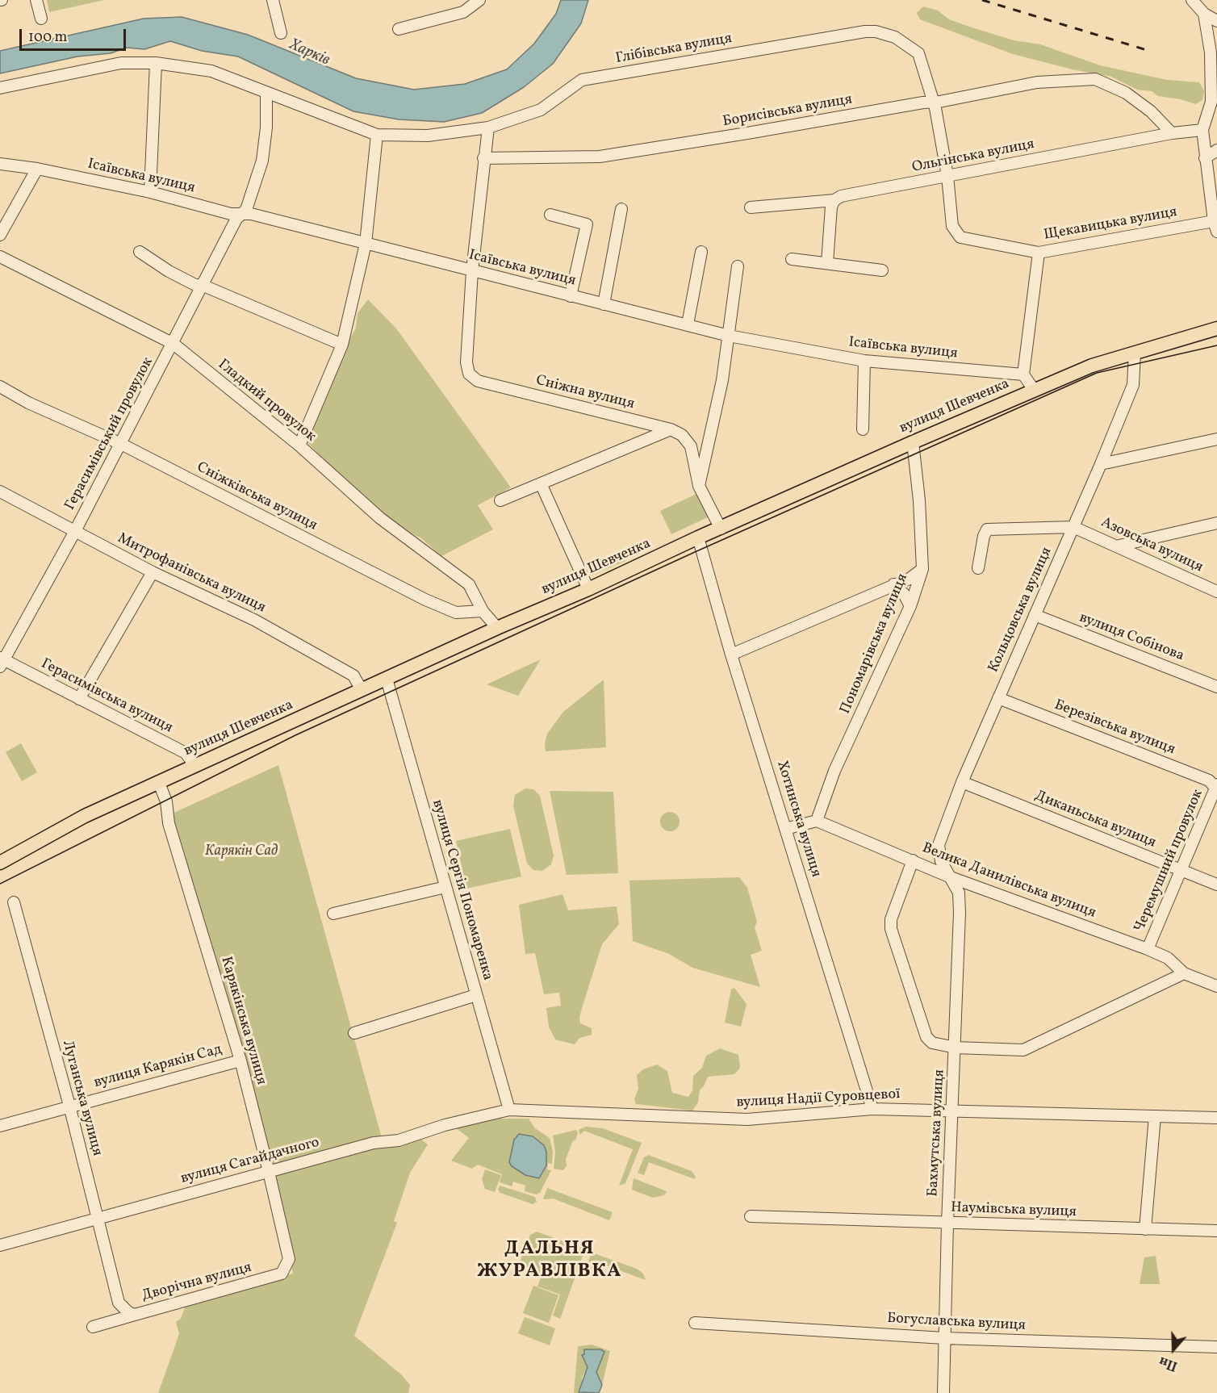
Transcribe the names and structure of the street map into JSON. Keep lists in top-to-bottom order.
{
  "streets": {
    "main road": ["вулиця Шевченка"],
    "street": [
      "Глібівська вулиця",
      "Борисівська вулиця",
      "Ольгінська вулиця",
      "Ісаївська вулиця",
      "Щекавицька вулиця",
      "Сніжна вулиця",
      "Гладкий провулок",
      "Герасимівський провулок",
      "Сніжківська вулиця",
      "Азовська вулиця",
      "Митрофанівська вулиця",
      "Кольцовська вулиця",
      "вулиця Собінова",
      "Пономарівська вулиця",
      "Герасимівська вулиця",
      "Березівська вулиця",
      "Хотинська вулиця",
      "Диканьська вулиця",
      "Черемушний провулок",
      "Велика Данилівська вулиця",
      "вулиця Сергія Пономаренка",
      "Карякінська вулиця",
      "вулиця Карякін Сад",
      "Луганська вулиця",
      "вулиця Надії Суровцевої",
      "Бахмутська вулиця",
      "вулиця Сагайдачного",
      "Наумівська вулиця",
      "Дворічна вулиця",
      "Богуславська вулиця"
    ]
  },
  "crossings": [
    ["Глібівська вулиця", "Борисівська вулиця"],
    ["Глібівська вулиця", "Герасимівський провулок"],
    ["Борисівська вулиця", "Ольгінська вулиця"],
    ["Ольгінська вулиця", "Щекавицька вулиця"],
    ["Ісаївська вулиця", "Сніжна вулиця"],
    ["Ісаївська вулиця", "Герасимівський провулок"],
    ["Гладкий провулок", "Герасимівський провулок"],
    ["Гладкий провулок", "Сніжківська вулиця"],
    ["вулиця Шевченка", "Митрофанівська вулиця"],
    ["вулиця Шевченка", "Кольцовська вулиця"],
    ["вулиця Шевченка", "Пономарівська вулиця"],
    ["вулиця Шевченка", "Герасимівська вулиця"],
    ["вулиця Шевченка", "Хотинська вулиця"],
    ["вулиця Шевченка", "вулиця Сергія Пономаренка"],
    ["вулиця Шевченка", "Карякінська вулиця"],
    ["Герасимівський провулок", "Сніжківська вулиця"],
    ["Герасимівський провулок", "Митрофанівська вулиця"],
    ["Герасимівський провулок", "Герасимівська вулиця"],
    ["Азовська вулиця", "Кольцовська вулиця"],
    ["Кольцовська вулиця", "вулиця Собінова"],
    ["Кольцовська вулиця", "Березівська вулиця"],
    ["Кольцовська вулиця", "Диканьська вулиця"],
    ["Кольцовська вулиця", "Велика Данилівська вулиця"],
    ["Кольцовська вулиця", "Бахмутська вулиця"],
    ["Пономарівська вулиця", "Велика Данилівська вулиця"],
    ["Березівська вулиця", "Черемушний провулок"],
    ["Хотинська вулиця", "вулиця Надії Суровцевої"],
    ["Диканьська вулиця", "Черемушний провулок"],
    ["Черемушний провулок", "Велика Данилівська вулиця"],
    ["Велика Данилівська вулиця", "Бахмутська вулиця"],
    ["вулиця Сергія Пономаренка", "вулиця Надії Суровцевої"],
    ["вулиця Сергія Пономаренка", "вулиця Сагайдачного"],
    ["Карякінська вулиця", "вулиця Карякін Сад"],
    ["Карякінська вулиця", "вулиця Сагайдачного"],
    ["Карякінська вулиця", "Дворічна вулиця"],
    ["вулиця Карякін Сад", "Луганська вулиця"],
    ["Луганська вулиця", "вулиця Сагайдачного"],
    ["Луганська вулиця", "Дворічна вулиця"],
    ["вулиця Надії Суровцевої", "Бахмутська вулиця"],
    ["вулиця Надії Суровцевої", "вулиця Сагайдачного"],
    ["Бахмутська вулиця", "Наумівська вулиця"],
    ["Бахмутська вулиця", "Богуславська вулиця"]
  ],
  "districts": ["ДАЛЬНЯ ЖУРАВЛІВКА"],
  "water": ["Харків"],
  "parks": ["Карякін Сад"],
  "scale_bar": "100 m",
  "north": "bottom"
}
